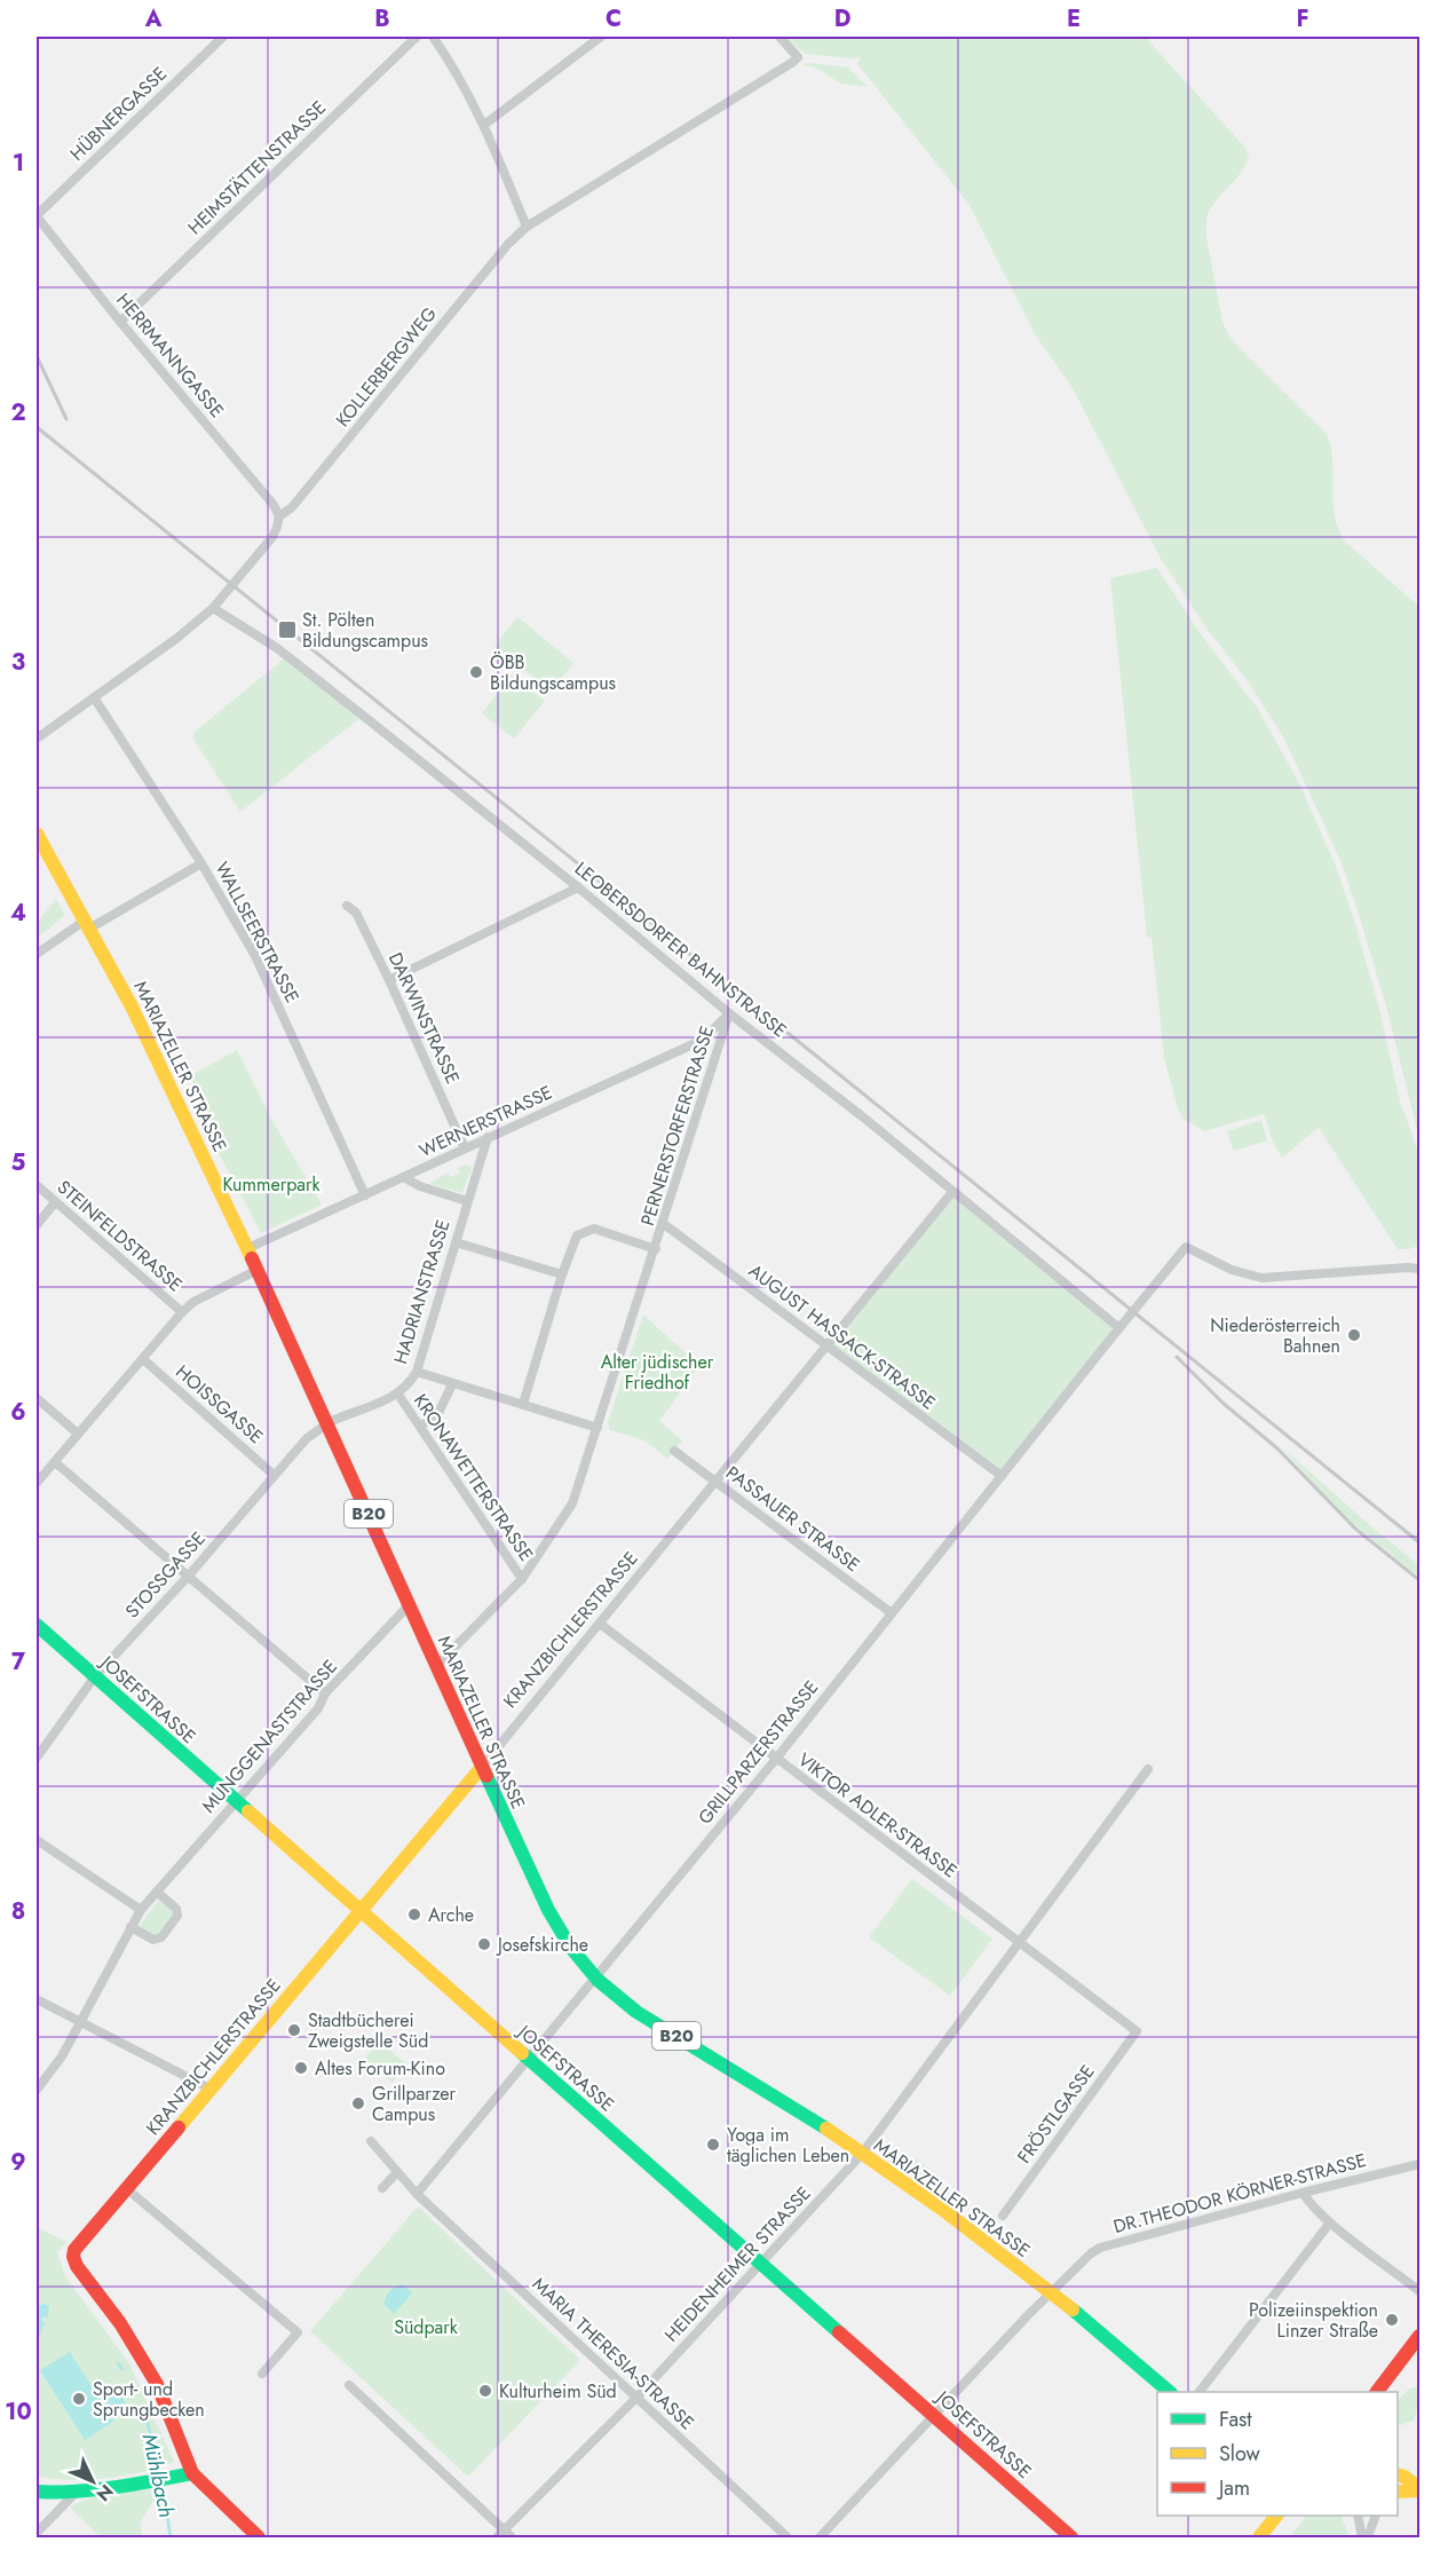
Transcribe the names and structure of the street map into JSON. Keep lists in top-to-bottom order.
{
  "streets": {
    "street": [
      "HÜBNERGASSE",
      "HEIMSTÄTTENSTRASSE",
      "HERRMANNGASSE",
      "KOLLERBERGWEG",
      "WALLSEERSTRASSE",
      "LEOBERSDORFER BAHNSTRASSE",
      "DARWINSTRASSE",
      "MARIAZELLER STRASSE",
      "WERNERSTRASSE",
      "PERNERSTORFERSTRASSE",
      "STEINFELDSTRASSE",
      "HADRIANSTRASSE",
      "AUGUST HASSACK-STRASSE",
      "HOISSGASSE",
      "KRONAWETTERSTRASSE",
      "B20",
      "PASSAUER STRASSE",
      "STOSSGASSE",
      "KRANZBICHLERSTRASSE",
      "JOSEFSTRASSE",
      "MUNGGENASTSTRASSE",
      "GRILLPARZERSTRASSE",
      "VIKTOR ADLER-STRASSE",
      "FRÖSTLGASSE",
      "DR.THEODOR KÖRNER-STRASSE",
      "HEIDENHEIMER STRASSE",
      "MARIA THERESIA-STRASSE"
    ]
  },
  "crossings": [
    ["HÜBNERGASSE", "HERRMANNGASSE"],
    ["HEIMSTÄTTENSTRASSE", "HERRMANNGASSE"],
    ["HERRMANNGASSE", "KOLLERBERGWEG"],
    ["KOLLERBERGWEG", "WALLSEERSTRASSE"],
    ["KOLLERBERGWEG", "LEOBERSDORFER BAHNSTRASSE"],
    ["WALLSEERSTRASSE", "WERNERSTRASSE"],
    ["LEOBERSDORFER BAHNSTRASSE", "WERNERSTRASSE"],
    ["LEOBERSDORFER BAHNSTRASSE", "PERNERSTORFERSTRASSE"],
    ["LEOBERSDORFER BAHNSTRASSE", "KRANZBICHLERSTRASSE"],
    ["LEOBERSDORFER BAHNSTRASSE", "GRILLPARZERSTRASSE"],
    ["DARWINSTRASSE", "WERNERSTRASSE"],
    ["MARIAZELLER STRASSE", "WERNERSTRASSE"],
    ["MARIAZELLER STRASSE", "HADRIANSTRASSE"],
    ["MARIAZELLER STRASSE", "STOSSGASSE"],
    ["MARIAZELLER STRASSE", "KRANZBICHLERSTRASSE"],
    ["MARIAZELLER STRASSE", "MUNGGENASTSTRASSE"],
    ["MARIAZELLER STRASSE", "GRILLPARZERSTRASSE"],
    ["MARIAZELLER STRASSE", "DR.THEODOR KÖRNER-STRASSE"],
    ["MARIAZELLER STRASSE", "HEIDENHEIMER STRASSE"],
    ["WERNERSTRASSE", "PERNERSTORFERSTRASSE"],
    ["WERNERSTRASSE", "HADRIANSTRASSE"],
    ["PERNERSTORFERSTRASSE", "AUGUST HASSACK-STRASSE"],
    ["HADRIANSTRASSE", "KRONAWETTERSTRASSE"],
    ["HADRIANSTRASSE", "STOSSGASSE"],
    ["AUGUST HASSACK-STRASSE", "KRANZBICHLERSTRASSE"],
    ["AUGUST HASSACK-STRASSE", "GRILLPARZERSTRASSE"],
    ["HOISSGASSE", "STOSSGASSE"],
    ["PASSAUER STRASSE", "KRANZBICHLERSTRASSE"],
    ["PASSAUER STRASSE", "GRILLPARZERSTRASSE"],
    ["STOSSGASSE", "JOSEFSTRASSE"],
    ["KRANZBICHLERSTRASSE", "JOSEFSTRASSE"],
    ["KRANZBICHLERSTRASSE", "VIKTOR ADLER-STRASSE"],
    ["JOSEFSTRASSE", "MUNGGENASTSTRASSE"],
    ["JOSEFSTRASSE", "GRILLPARZERSTRASSE"],
    ["JOSEFSTRASSE", "DR.THEODOR KÖRNER-STRASSE"],
    ["JOSEFSTRASSE", "HEIDENHEIMER STRASSE"],
    ["GRILLPARZERSTRASSE", "VIKTOR ADLER-STRASSE"],
    ["GRILLPARZERSTRASSE", "MARIA THERESIA-STRASSE"],
    ["VIKTOR ADLER-STRASSE", "FRÖSTLGASSE"],
    ["VIKTOR ADLER-STRASSE", "HEIDENHEIMER STRASSE"],
    ["HEIDENHEIMER STRASSE", "MARIA THERESIA-STRASSE"]
  ],
  "water": ["Mühlbach"],
  "parks": ["Kummerpark", "Alter jüdischer Friedhof", "Südpark"],
  "places": {
    "transit": ["St. Pölten Bildungscampus"],
    "other": [
      "ÖBB Bildungscampus",
      "Niederösterreich Bahnen",
      "Arche",
      "Josefskirche",
      "Stadtbücherei Zweigstelle Süd",
      "Altes Forum-Kino",
      "Grillparzer Campus",
      "Yoga im täglichen Leben",
      "Polizeiinspektion Linzer Straße",
      "Kulturheim Süd",
      "Sport- und Sprungbecken"
    ]
  },
  "legend": ["Fast", "Slow", "Jam"],
  "north": "bottom right",
  "grid": {
    "columns": [
      "A",
      "B",
      "C",
      "D",
      "E",
      "F"
    ],
    "rows": [
      "1",
      "2",
      "3",
      "4",
      "5",
      "6",
      "7",
      "8",
      "9",
      "10"
    ]
  }
}
